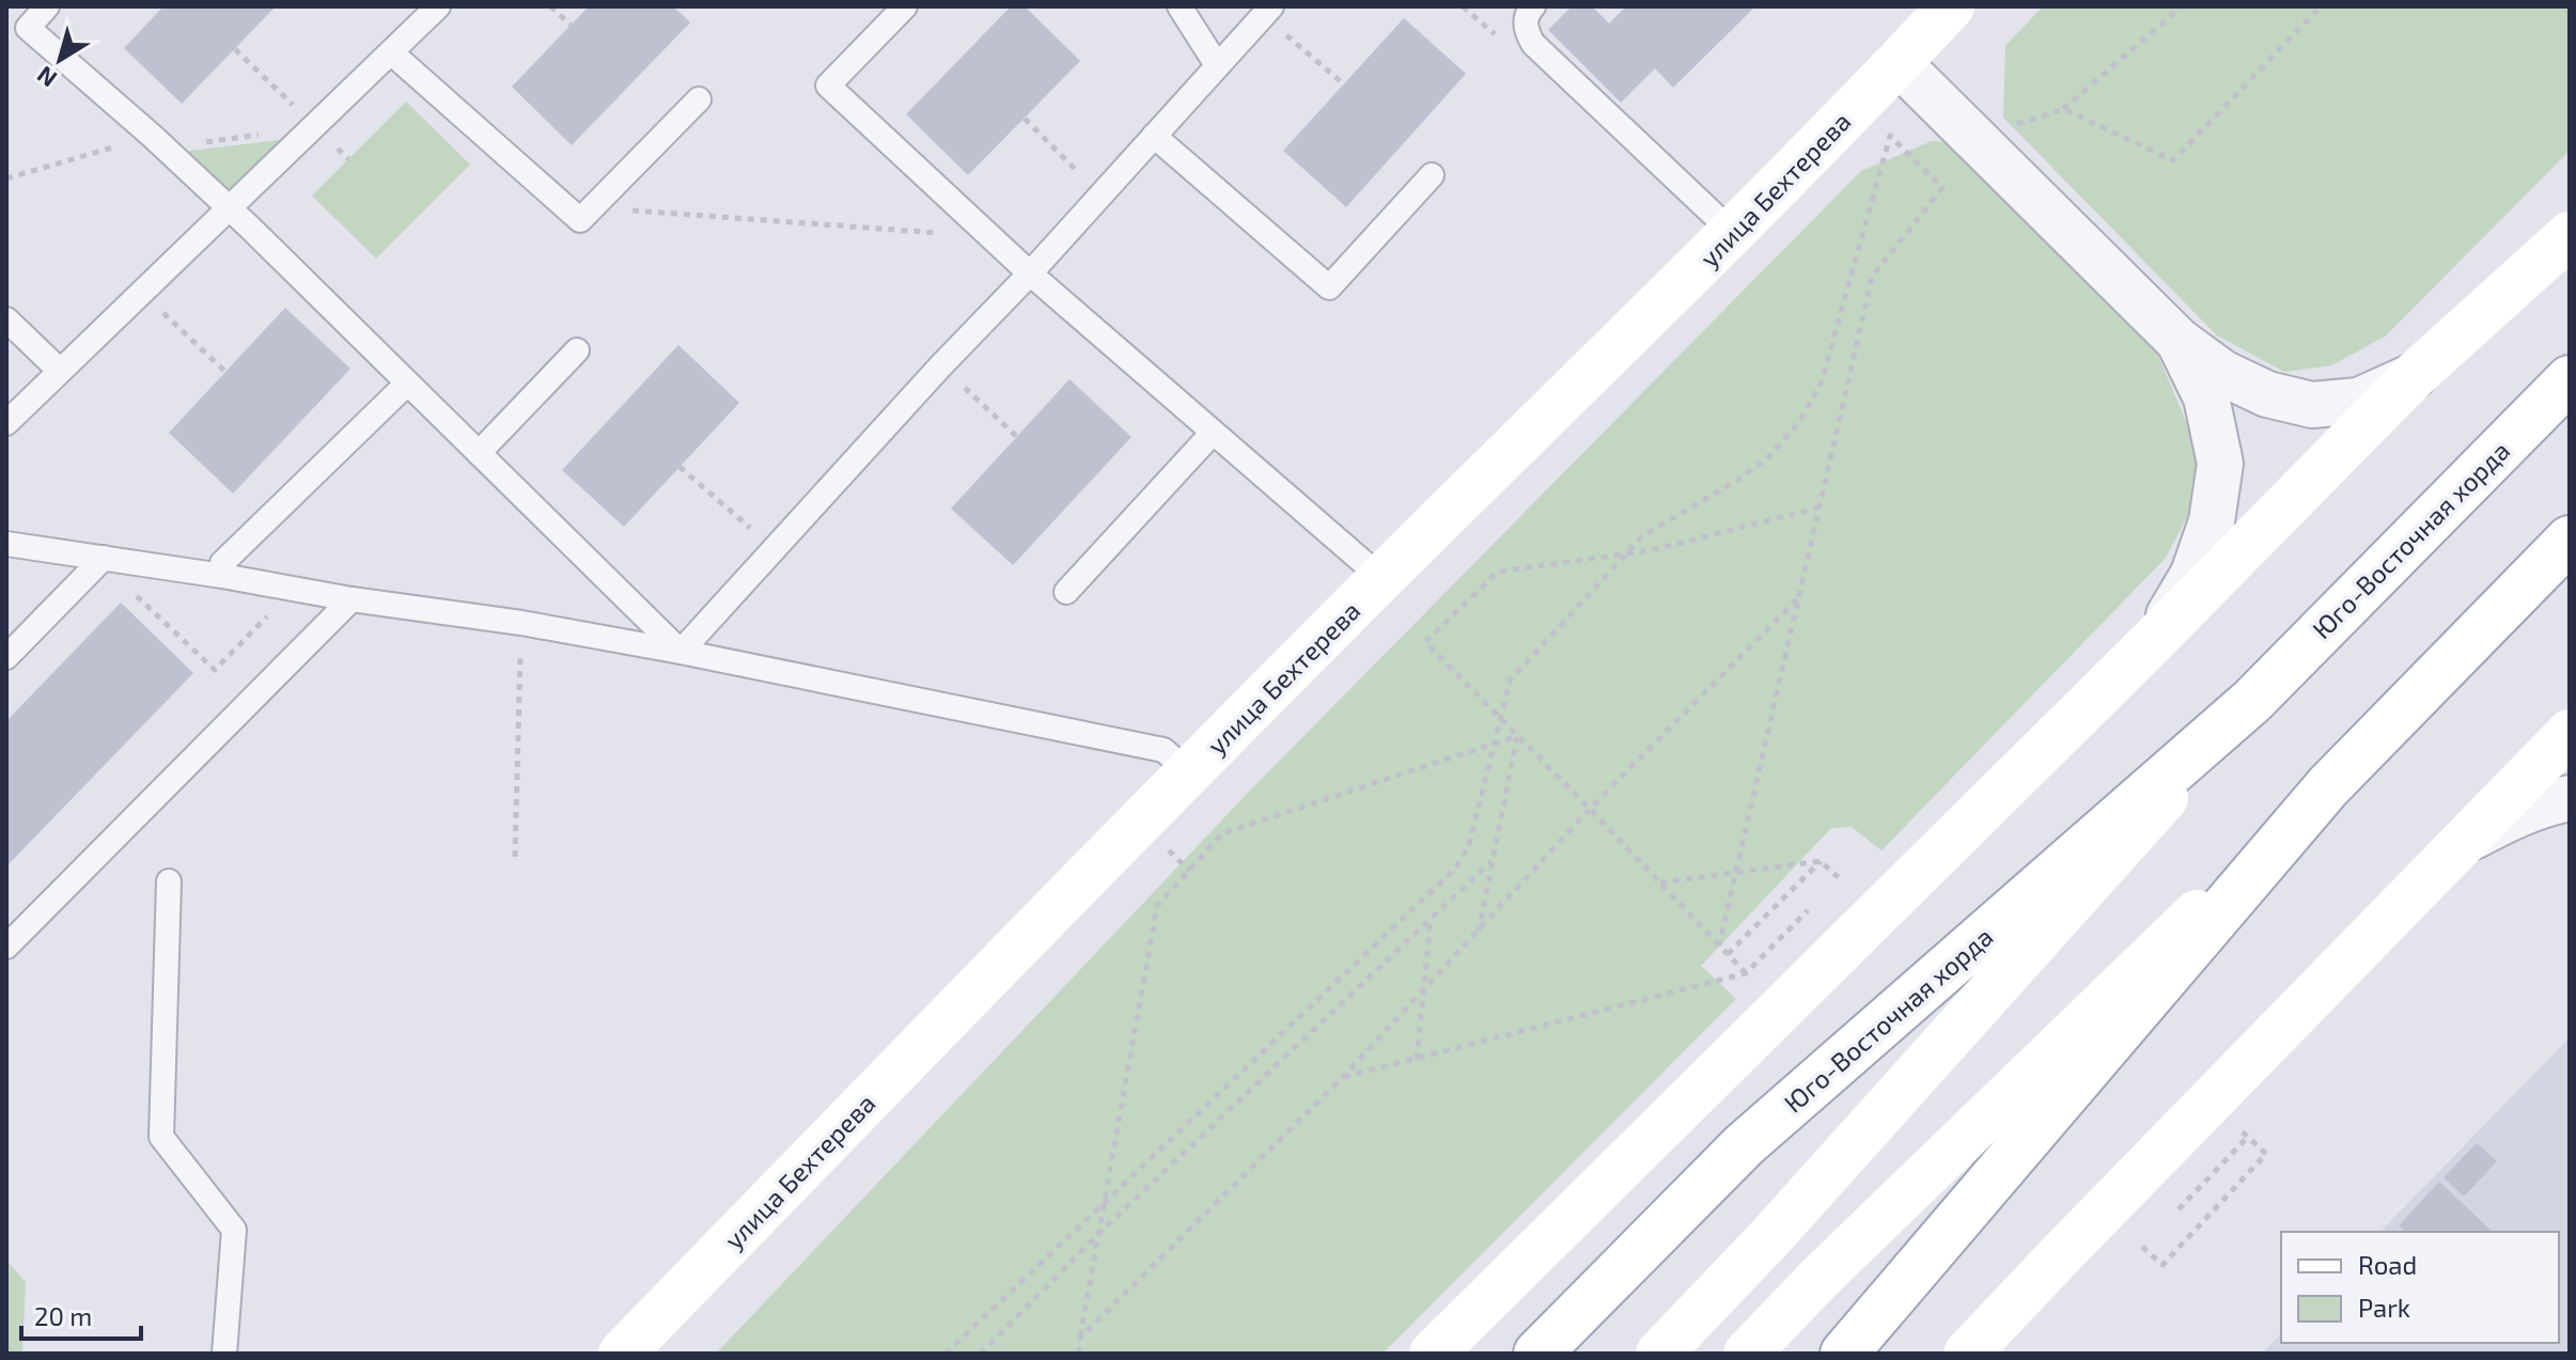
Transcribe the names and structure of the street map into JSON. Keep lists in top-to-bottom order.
{
  "streets": {
    "street": ["улица Бехтерева", "Юго-Восточная хорда"]
  },
  "legend": ["Road", "Park"],
  "scale_bar": "20 m",
  "north": "bottom left"
}
